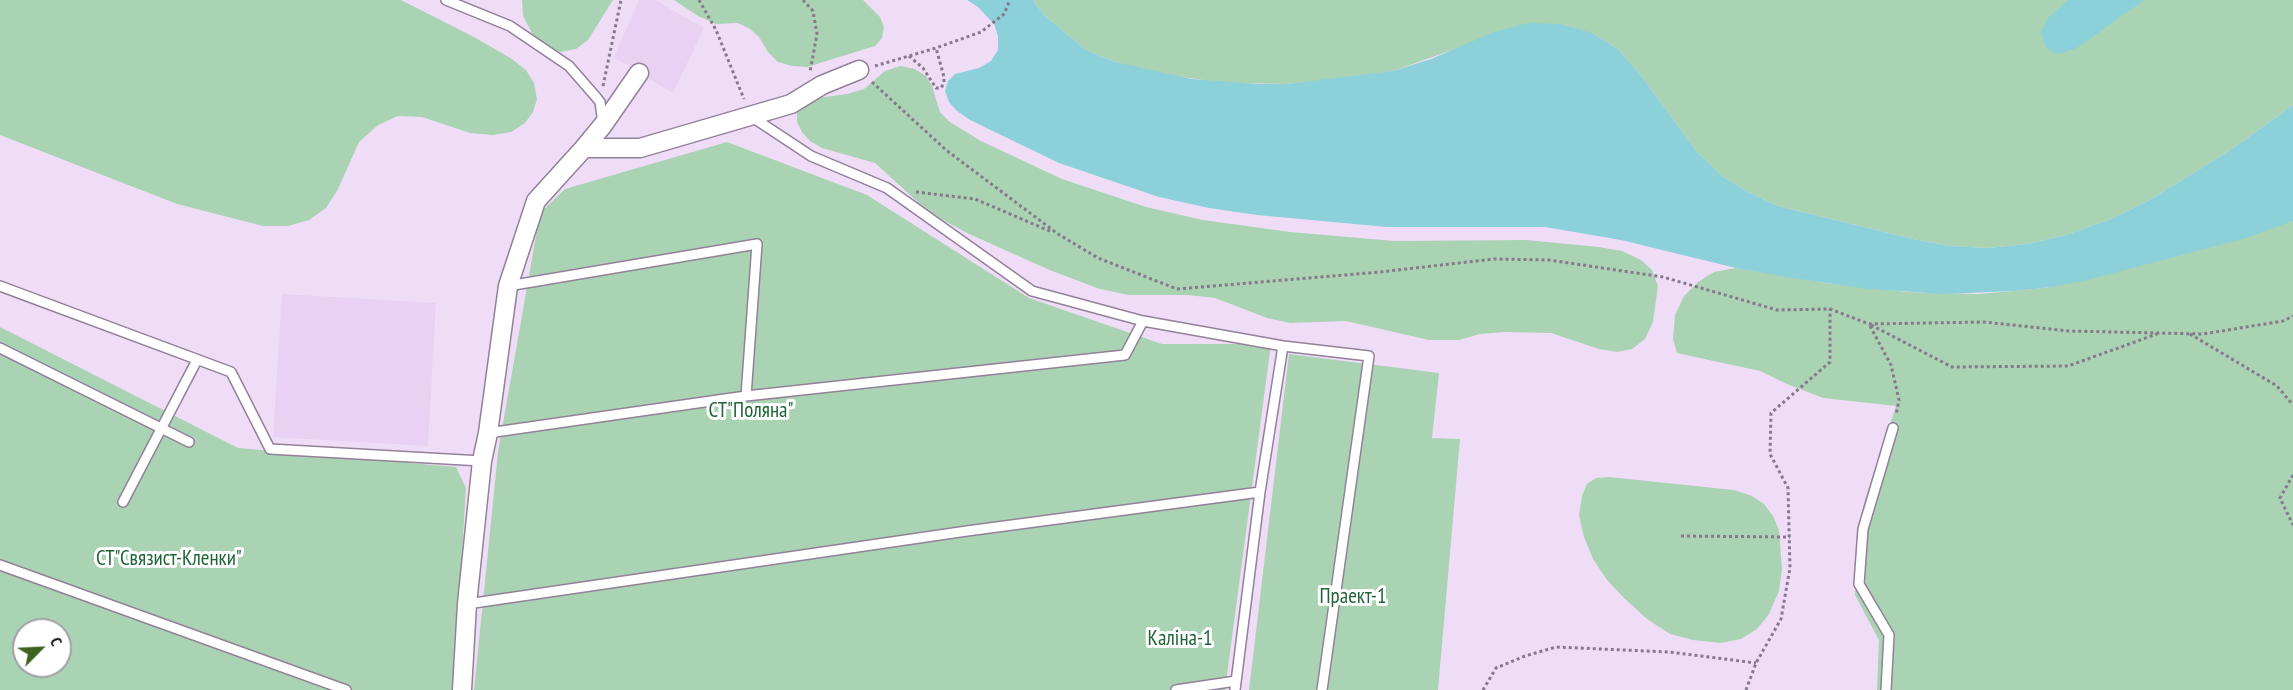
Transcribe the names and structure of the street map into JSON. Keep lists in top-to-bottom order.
{
  "parks": [
    "СТ\"Поляна\"",
    "СТ\"Связист-Кленки\"",
    "Праект-1",
    "Каліна-1"
  ],
  "north": "top right"
}
